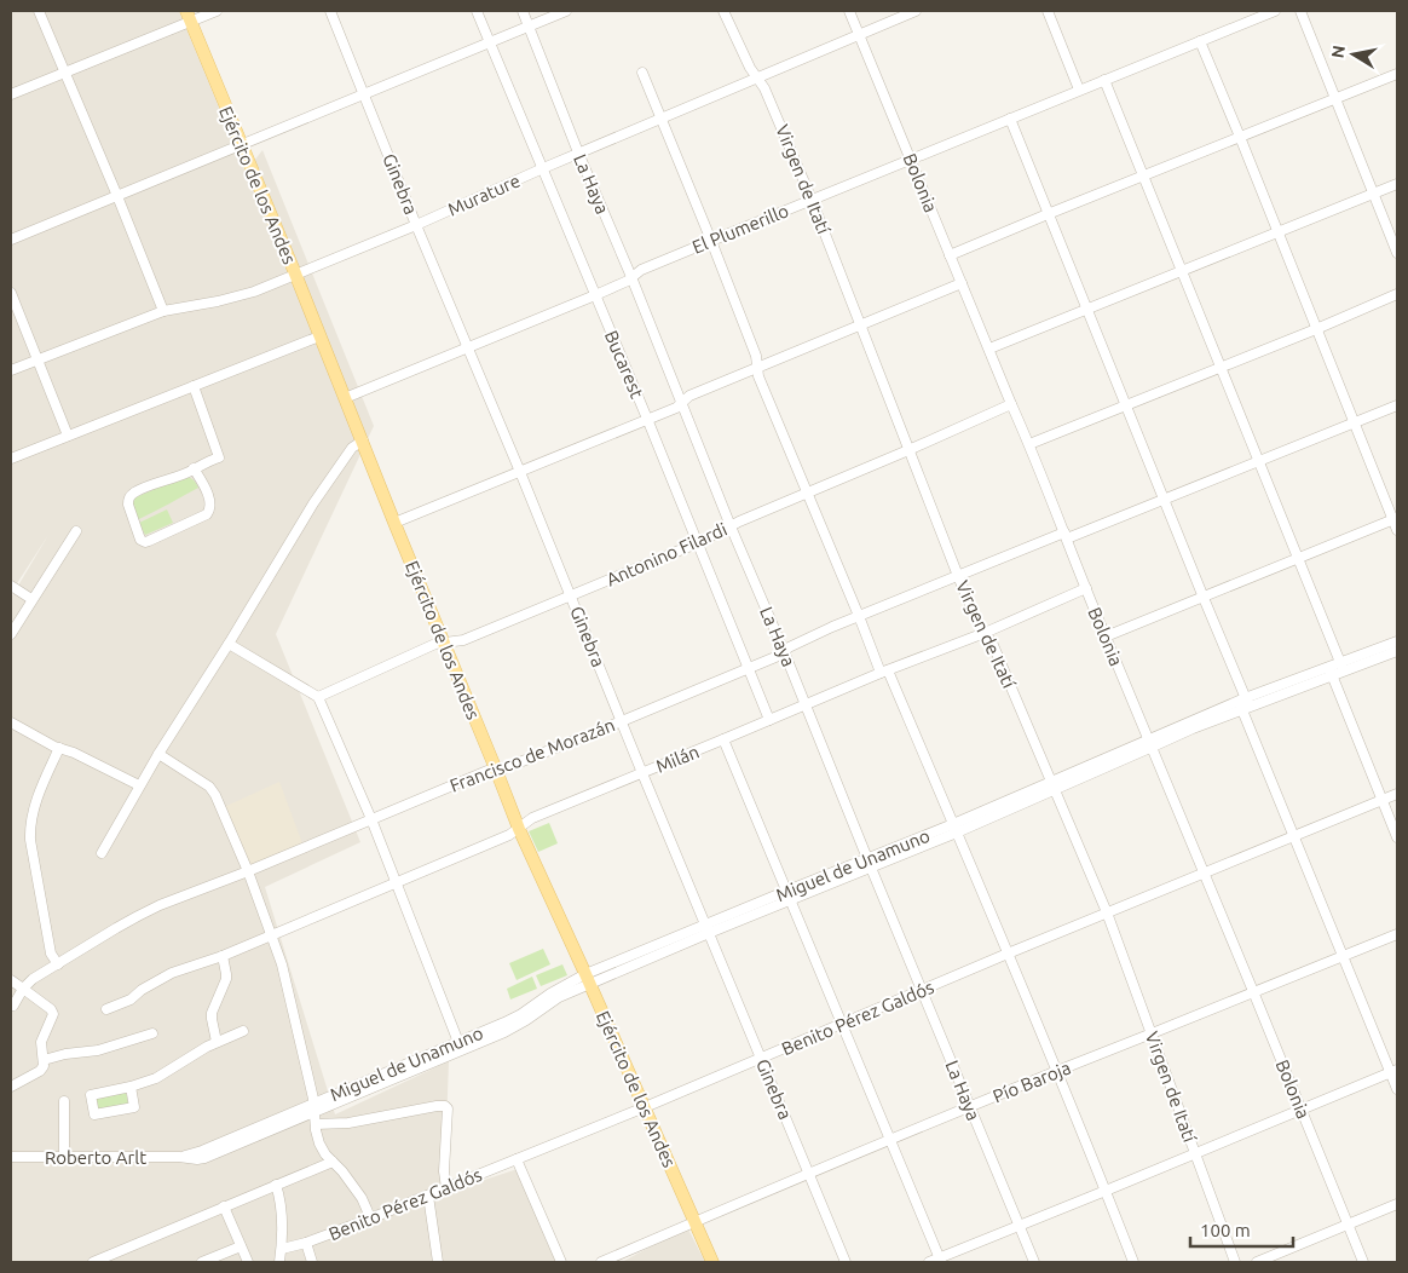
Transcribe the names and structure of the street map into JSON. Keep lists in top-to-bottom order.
{
  "streets": {
    "main road": ["Ejército de los Andes"],
    "street": [
      "Virgen de Itatí",
      "Bolonia",
      "Ginebra",
      "La Haya",
      "Murature",
      "El Plumerillo",
      "Bucarest",
      "Antonino Filardi",
      "Francisco de Morazán",
      "Milán",
      "Miguel de Unamuno",
      "Benito Pérez Galdós",
      "Pío Baroja",
      "Roberto Arlt"
    ]
  },
  "crossings": [
    ["Virgen de Itatí", "Murature"],
    ["Virgen de Itatí", "El Plumerillo"],
    ["Virgen de Itatí", "Antonino Filardi"],
    ["Virgen de Itatí", "Francisco de Morazán"],
    ["Virgen de Itatí", "Milán"],
    ["Virgen de Itatí", "Miguel de Unamuno"],
    ["Virgen de Itatí", "Benito Pérez Galdós"],
    ["Virgen de Itatí", "Pío Baroja"],
    ["Bolonia", "Murature"],
    ["Bolonia", "El Plumerillo"],
    ["Bolonia", "Antonino Filardi"],
    ["Bolonia", "Francisco de Morazán"],
    ["Bolonia", "Milán"],
    ["Bolonia", "Miguel de Unamuno"],
    ["Bolonia", "Benito Pérez Galdós"],
    ["Bolonia", "Pío Baroja"],
    ["Ginebra", "Murature"],
    ["Ginebra", "El Plumerillo"],
    ["Ginebra", "Antonino Filardi"],
    ["Ginebra", "Francisco de Morazán"],
    ["Ginebra", "Milán"],
    ["Ginebra", "Miguel de Unamuno"],
    ["Ginebra", "Benito Pérez Galdós"],
    ["Ginebra", "Pío Baroja"],
    ["La Haya", "Murature"],
    ["La Haya", "El Plumerillo"],
    ["La Haya", "Antonino Filardi"],
    ["La Haya", "Francisco de Morazán"],
    ["La Haya", "Milán"],
    ["La Haya", "Miguel de Unamuno"],
    ["La Haya", "Benito Pérez Galdós"],
    ["La Haya", "Pío Baroja"],
    ["Ejército de los Andes", "Murature"],
    ["Ejército de los Andes", "El Plumerillo"],
    ["Ejército de los Andes", "Antonino Filardi"],
    ["Ejército de los Andes", "Francisco de Morazán"],
    ["Ejército de los Andes", "Milán"],
    ["Ejército de los Andes", "Miguel de Unamuno"],
    ["Ejército de los Andes", "Benito Pérez Galdós"],
    ["Ejército de los Andes", "Pío Baroja"],
    ["Murature", "Bucarest"],
    ["El Plumerillo", "Bucarest"],
    ["Bucarest", "Antonino Filardi"],
    ["Bucarest", "Francisco de Morazán"],
    ["Bucarest", "Milán"],
    ["Miguel de Unamuno", "Roberto Arlt"]
  ],
  "scale_bar": "100 m",
  "north": "left"
}
